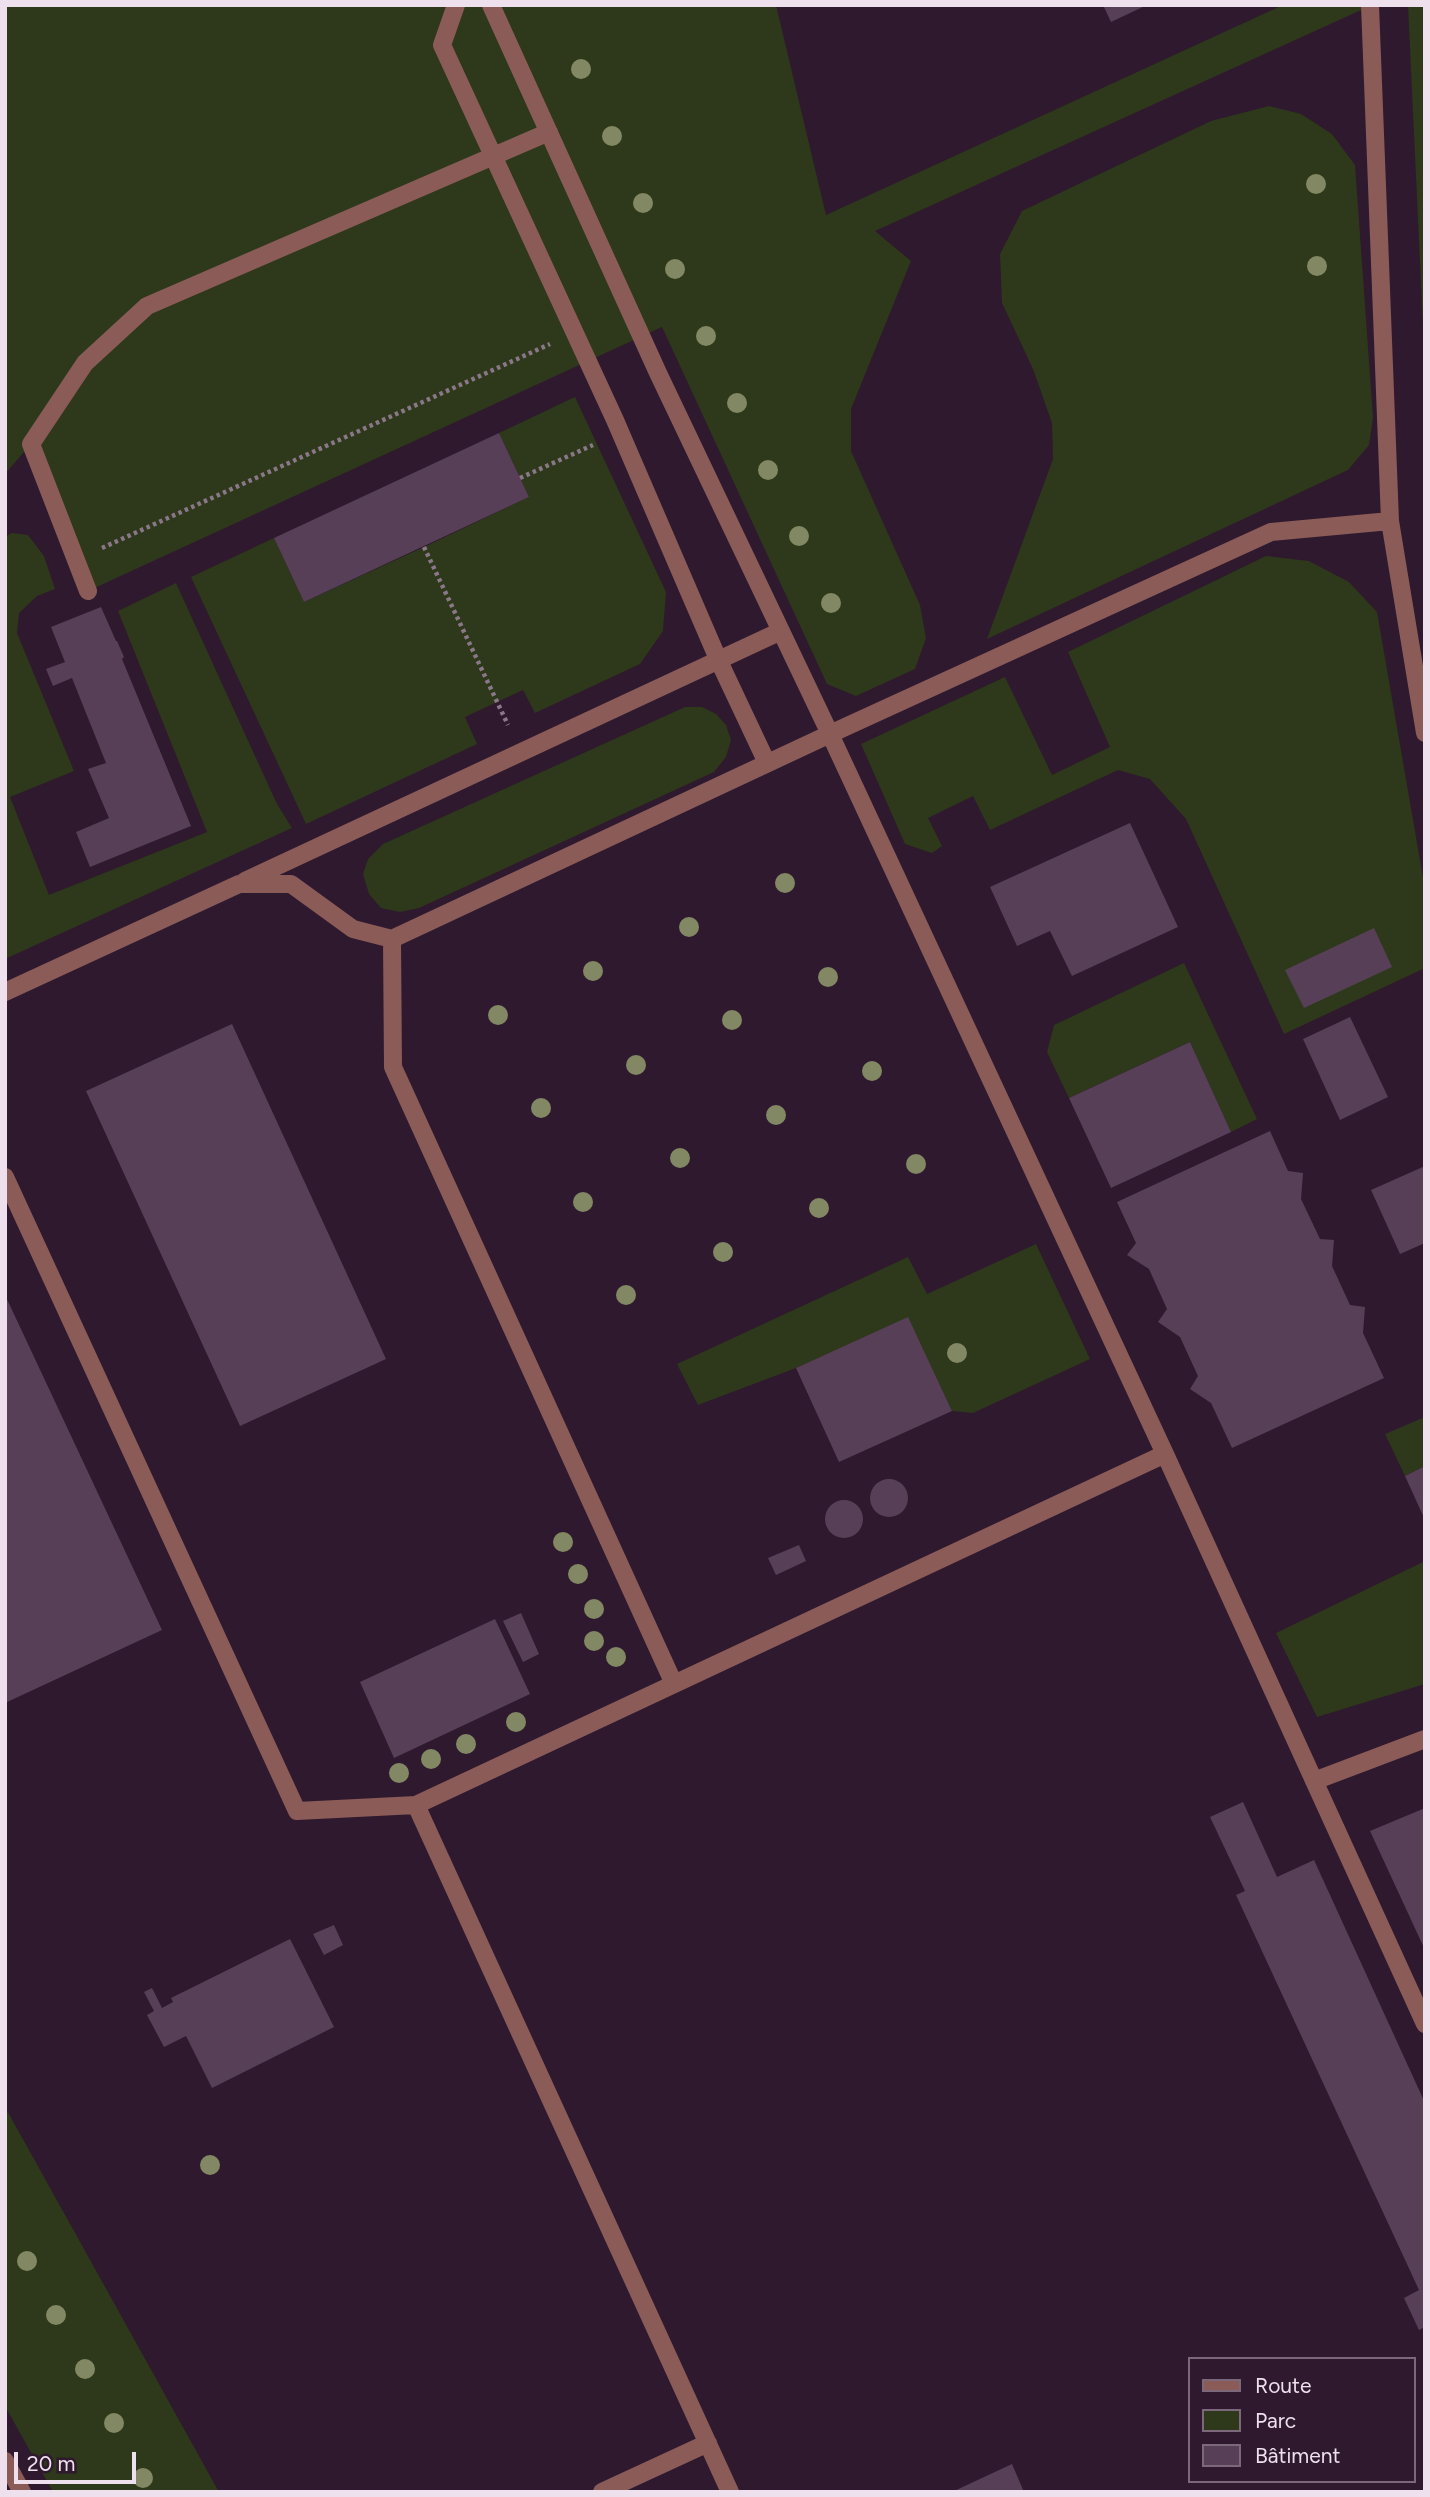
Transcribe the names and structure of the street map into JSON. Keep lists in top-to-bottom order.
{
  "legend": ["Route", "Parc", "Bâtiment"],
  "scale_bar": "20 m"
}
